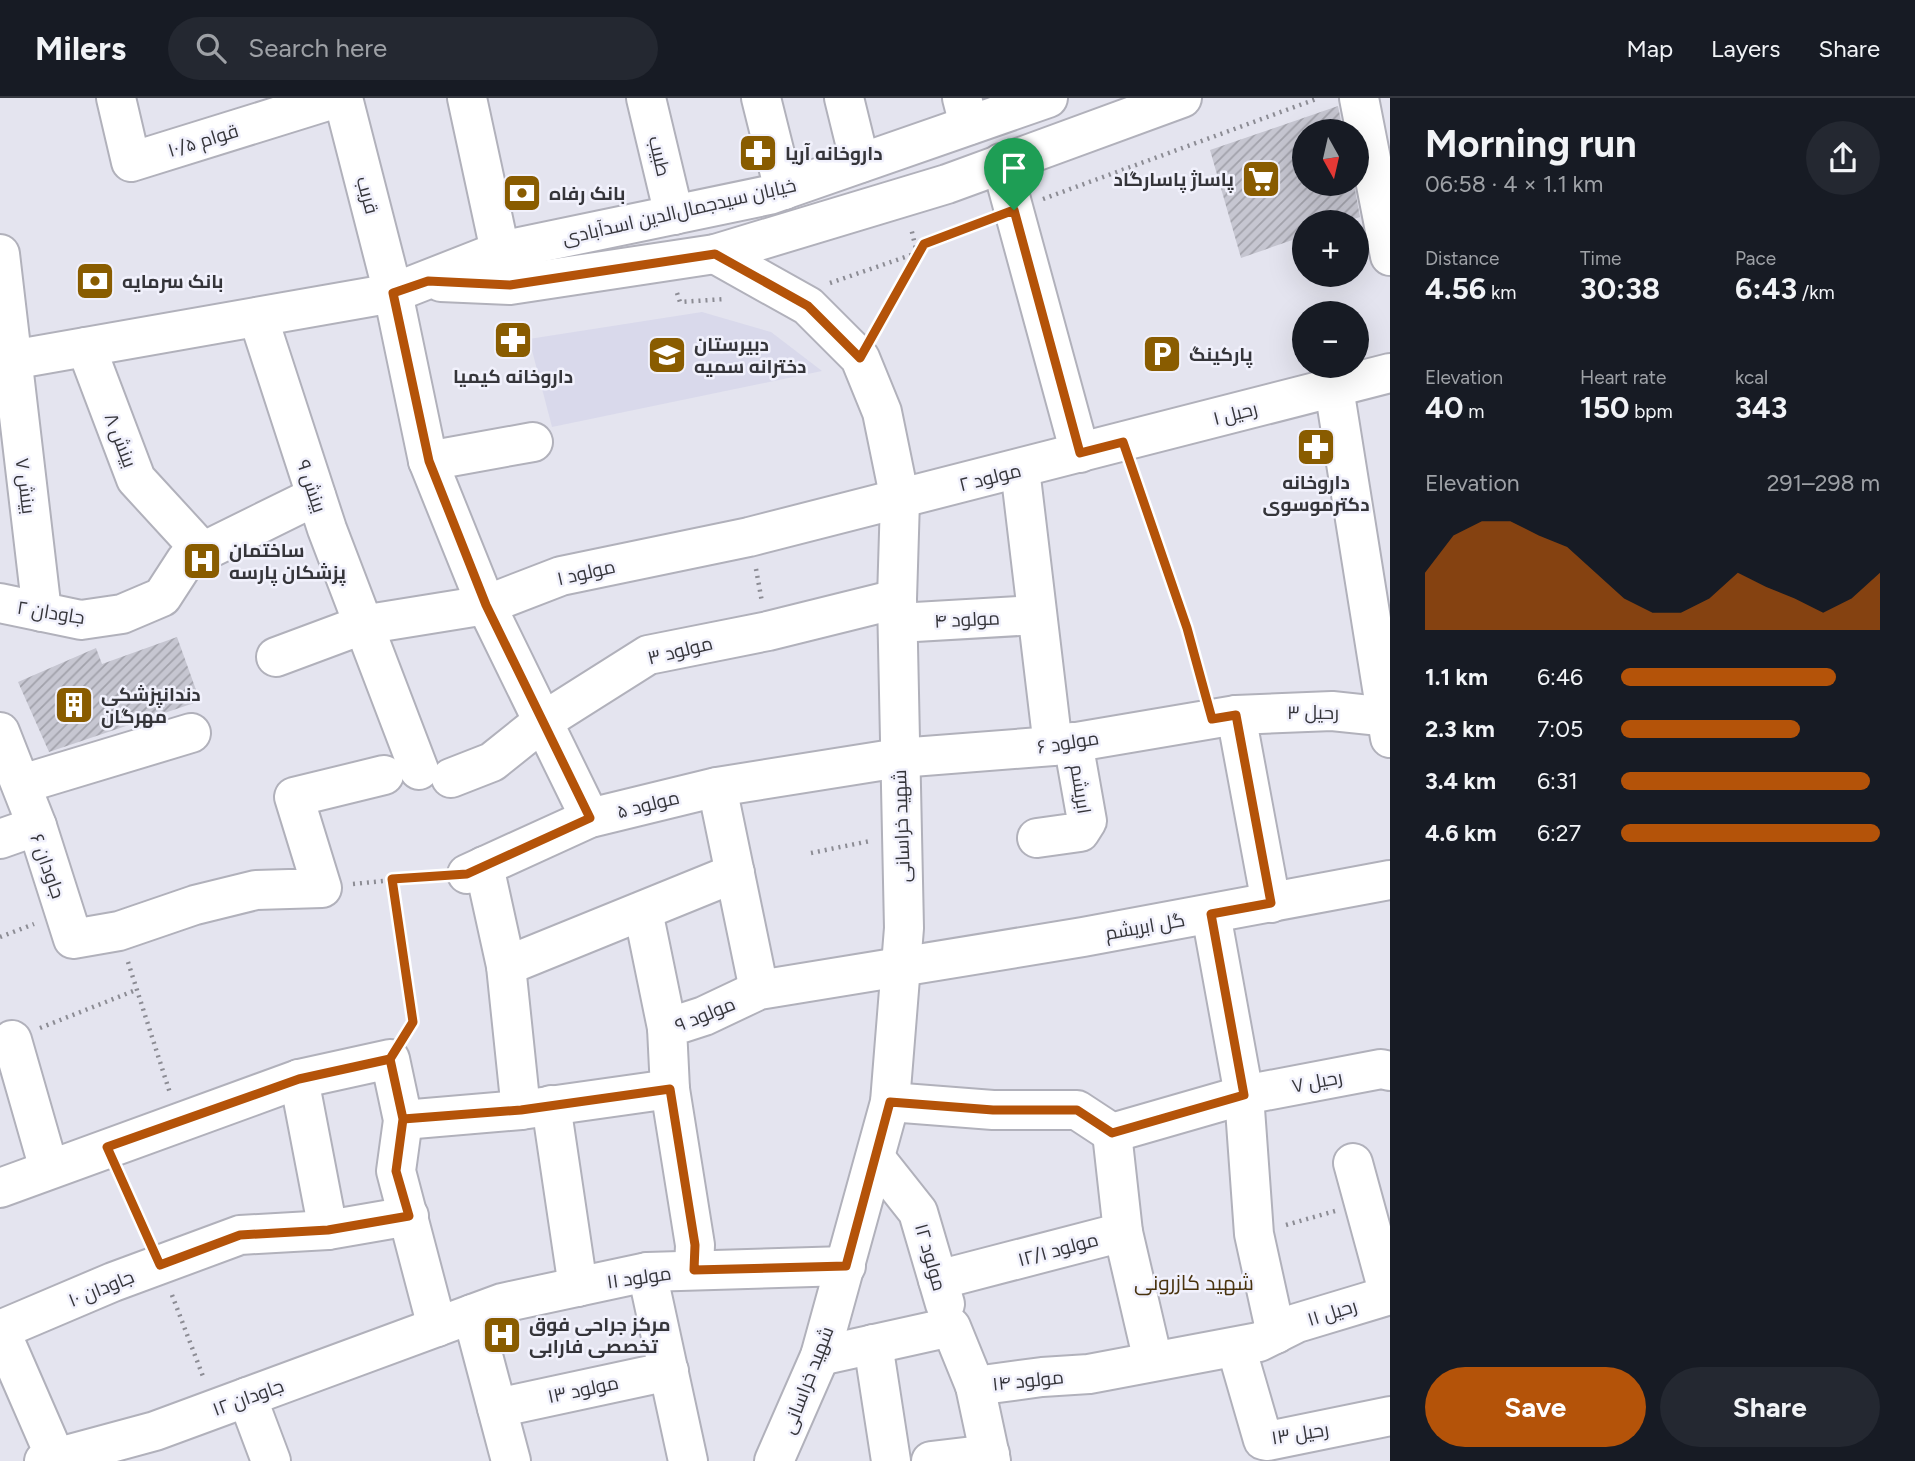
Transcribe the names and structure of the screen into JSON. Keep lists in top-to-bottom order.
{
  "streets": {
    "street": [
      "قوام ۱۰/۵",
      "طبیب",
      "قریب",
      "خیابان سیدجمال‌الدین اسدآبادی",
      "رحیل ۱",
      "بینش ۸",
      "مولود ۲",
      "بینش ۷",
      "بینش ۹",
      "مولود ۱",
      "جاودان ۲",
      "مولود ۴",
      "مولود ۳",
      "رحیل ۳",
      "مولود ۶",
      "ابریشم",
      "مولود ۵",
      "شهید خراسانی",
      "جاودان ۶",
      "گل ابریشم",
      "مولود ۹",
      "رحیل ۷",
      "مولود ۱۲/۱",
      "مولود ۱۲",
      "مولود ۱۱",
      "جاودان ۱۰",
      "رحیل ۱۱",
      "مولود ۱۴",
      "مولود ۱۳",
      "جاودان ۱۲",
      "رحیل ۱۳"
    ]
  },
  "crossings": [
    ["طبیب", "خیابان سیدجمال‌الدین اسدآبادی"],
    ["قریب", "خیابان سیدجمال‌الدین اسدآبادی"],
    ["قریب", "مولود ۱"],
    ["قریب", "مولود ۳"],
    ["قریب", "مولود ۵"],
    ["خیابان سیدجمال‌الدین اسدآبادی", "بینش ۸"],
    ["خیابان سیدجمال‌الدین اسدآبادی", "بینش ۷"],
    ["خیابان سیدجمال‌الدین اسدآبادی", "بینش ۹"],
    ["خیابان سیدجمال‌الدین اسدآبادی", "شهید خراسانی"],
    ["رحیل ۱", "مولود ۲"],
    ["بینش ۸", "جاودان ۲"],
    ["مولود ۲", "مولود ۱"],
    ["مولود ۲", "شهید خراسانی"],
    ["بینش ۷", "جاودان ۲"],
    ["بینش ۹", "مولود ۱"],
    ["بینش ۹", "جاودان ۲"],
    ["بینش ۹", "مولود ۳"],
    ["مولود ۱", "شهید خراسانی"],
    ["مولود ۴", "مولود ۳"],
    ["مولود ۴", "شهید خراسانی"],
    ["مولود ۳", "شهید خراسانی"],
    ["رحیل ۳", "مولود ۶"],
    ["مولود ۶", "ابریشم"],
    ["مولود ۶", "مولود ۵"],
    ["مولود ۶", "شهید خراسانی"],
    ["مولود ۵", "شهید خراسانی"],
    ["شهید خراسانی", "گل ابریشم"],
    ["شهید خراسانی", "مولود ۹"],
    ["شهید خراسانی", "مولود ۱۲"],
    ["شهید خراسانی", "مولود ۱۱"],
    ["گل ابریشم", "مولود ۹"],
    ["مولود ۹", "مولود ۱۱"],
    ["رحیل ۷", "مولود ۱۲/۱"],
    ["مولود ۱۲/۱", "مولود ۱۲"],
    ["مولود ۱۲", "مولود ۱۴"],
    ["مولود ۱۱", "جاودان ۱۲"],
    ["رحیل ۱۱", "مولود ۱۴"],
    ["مولود ۱۴", "رحیل ۱۳"]
  ],
  "districts": ["شهید کازرونی"],
  "places": {
    "pharmacy": ["داروخانه آریا", "داروخانه کیمیا", "داروخانه دکترموسوی"],
    "supermarket": ["پاساژ پاسارگاد"],
    "bank": ["بانک رفاه", "بانک سرمایه"],
    "parking": ["پارکینگ"],
    "school or university": ["دبیرستان دخترانه سمیه"],
    "hospital": ["ساختمان پزشکان پارسه", "مرکز جراحی فوق تخصصی فارابی"],
    "building": ["دندانپزشکی مهرگان"]
  },
  "north": "bottom",
  "page": {
    "header": "Milers",
    "search": "Search here",
    "nav": ["Map", "Layers", "Share"],
    "heading": ["Morning run", "06:58 · 4 × 1.1 km"],
    "map_buttons": ["+", "−"],
    "stats": [
      ["Distance", "4.56 km"],
      ["Time", "30:38"],
      ["Pace", "6:43 /km"],
      ["Elevation", "40 m"],
      ["Heart rate", "150 bpm"],
      ["kcal", "343"]
    ],
    "chart": ["Elevation", "291–298 m"],
    "list": [
      {
        "name": "1.1 km",
        "note": "6:46"
      },
      {
        "name": "2.3 km",
        "note": "7:05"
      },
      {
        "name": "3.4 km",
        "note": "6:31"
      },
      {
        "name": "4.6 km",
        "note": "6:27"
      }
    ],
    "buttons": ["Save", "Share"]
  }
}
